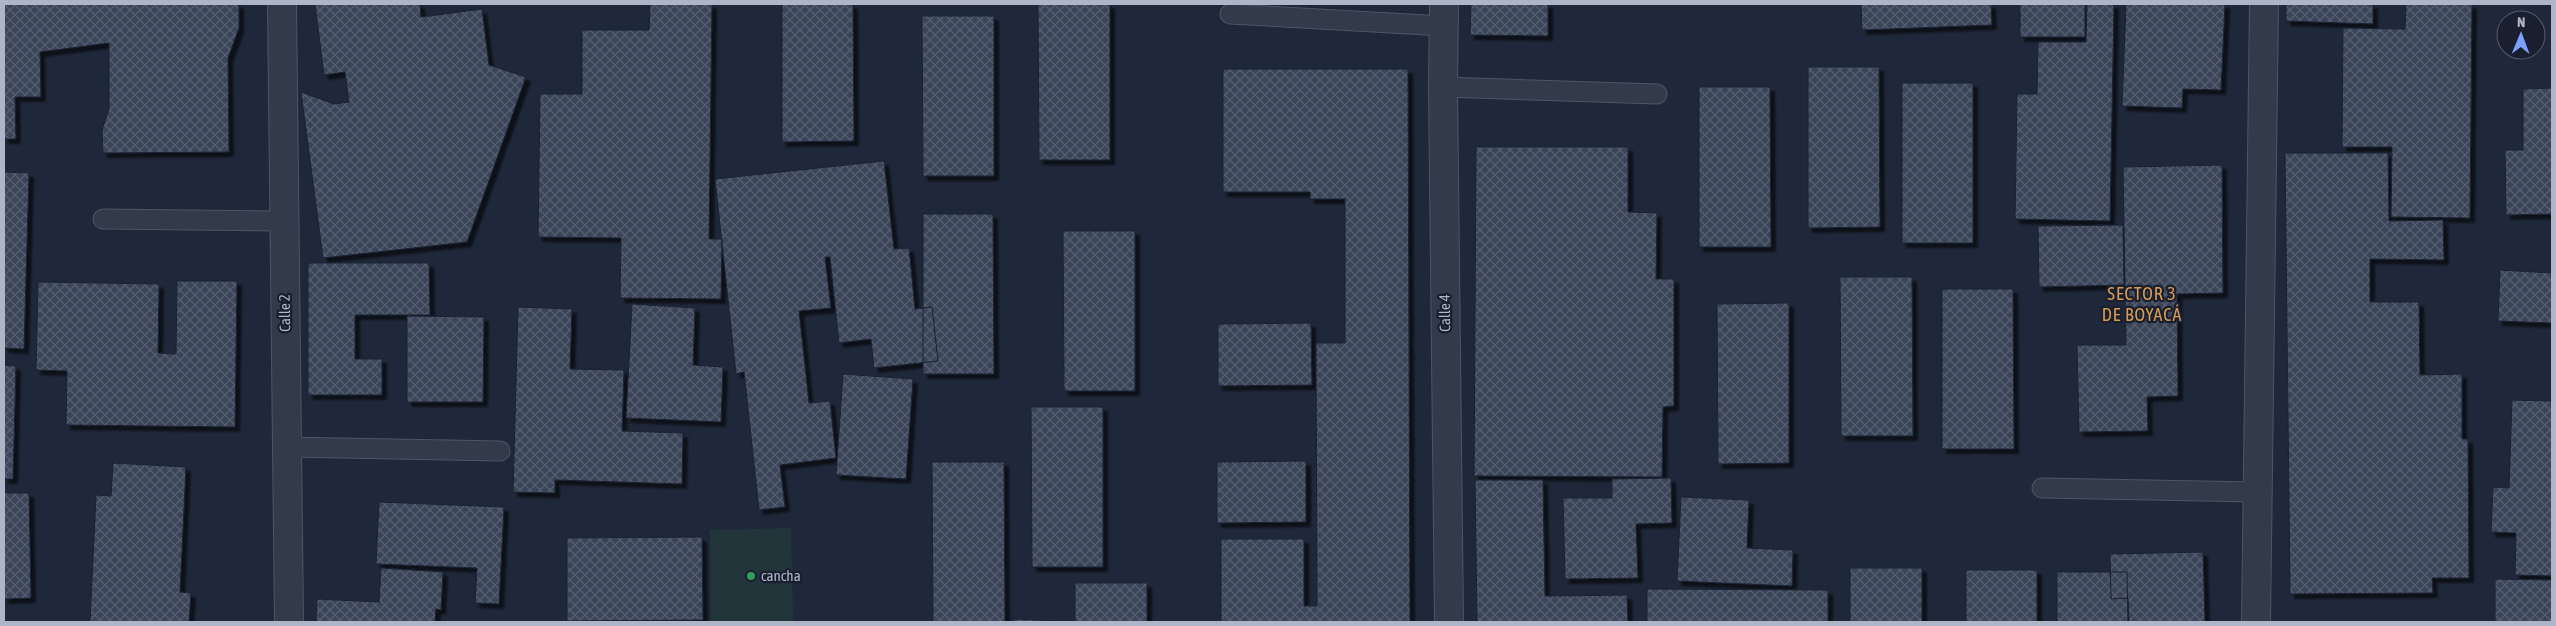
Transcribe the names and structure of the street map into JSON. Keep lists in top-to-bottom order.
{
  "streets": {
    "street": ["Calle 2", "Calle 4"]
  },
  "districts": ["SECTOR 3 DE BOYACÁ"],
  "places": ["cancha"],
  "north": "top"
}
